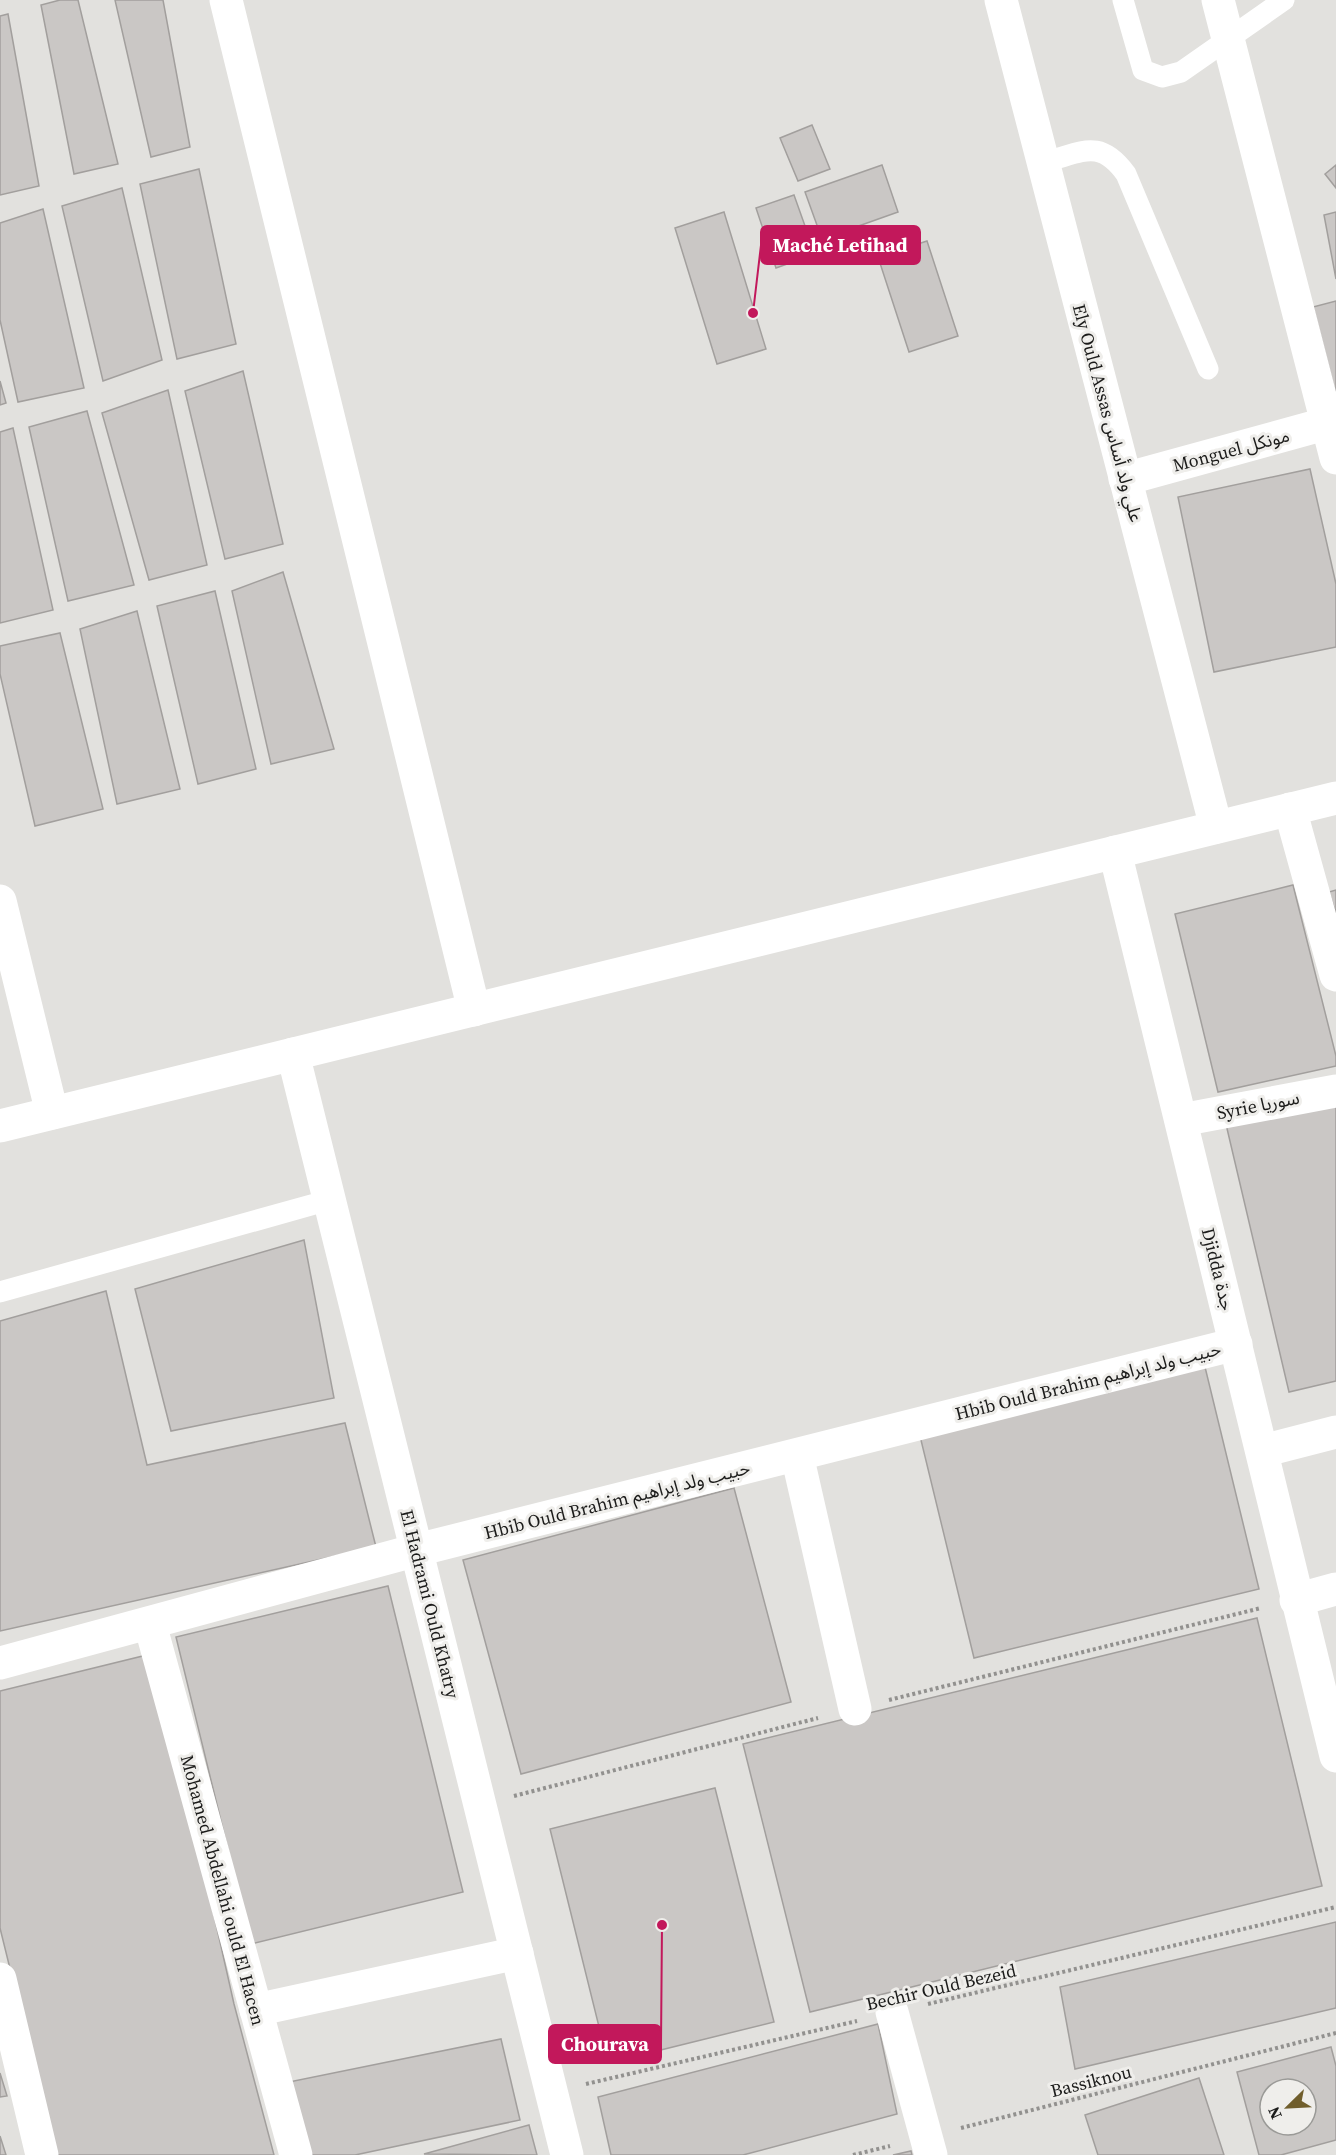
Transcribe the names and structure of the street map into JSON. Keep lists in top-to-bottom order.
{
  "streets": {
    "street": [
      "Ely Ould Assas علي ولد أساس",
      "Monguel مونكل",
      "Syrie سوريا",
      "Djidda جدة",
      "Hbib Ould Brahim حبيب ولد إبراهيم",
      "El Hadrami Ould Khatry",
      "Mohamed Abdellahi ould El Hacen"
    ],
    "path": ["Bechir Ould Bezeid", "Bassiknou"]
  },
  "crossings": [
    ["Ely Ould Assas علي ولد أساس", "Monguel مونكل"],
    ["Syrie سوريا", "Djidda جدة"],
    ["Djidda جدة", "Hbib Ould Brahim حبيب ولد إبراهيم"],
    ["Hbib Ould Brahim حبيب ولد إبراهيم", "El Hadrami Ould Khatry"],
    ["Hbib Ould Brahim حبيب ولد إبراهيم", "Mohamed Abdellahi ould El Hacen"],
    ["El Hadrami Ould Khatry", "Bechir Ould Bezeid"]
  ],
  "places": ["Maché Letihad", "Chourava"],
  "north": "bottom left"
}
